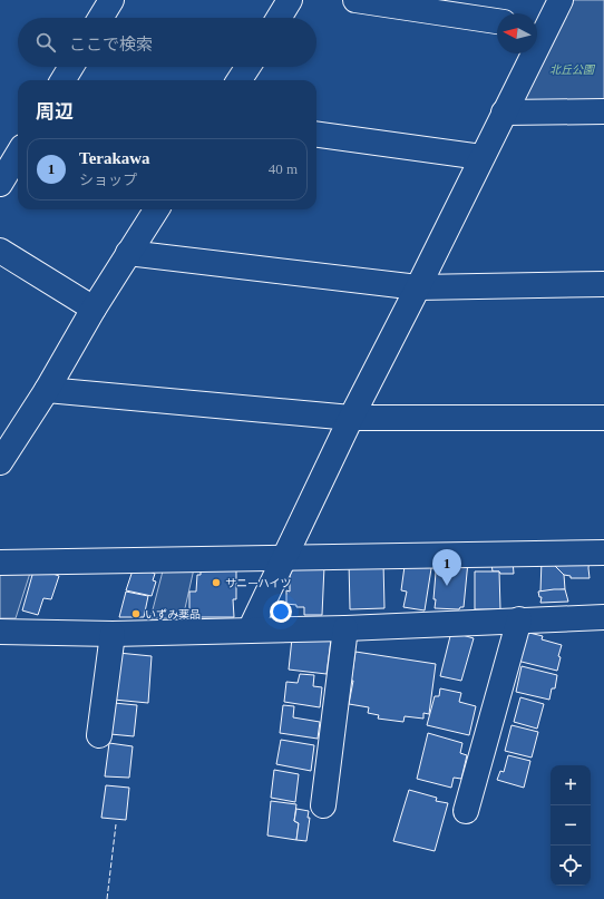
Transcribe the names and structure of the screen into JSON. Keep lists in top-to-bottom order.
{
  "parks": ["北丘公園"],
  "places": ["サニーハイツ", "いずみ薬品"],
  "north": "left",
  "page": {
    "search": "ここで検索",
    "heading": "周辺",
    "list": [
      {
        "mark": "1",
        "name": "Terakawa",
        "note": "ショップ",
        "value": "40 m"
      }
    ],
    "pins": "1",
    "map_buttons": ["+", "−"]
  }
}
